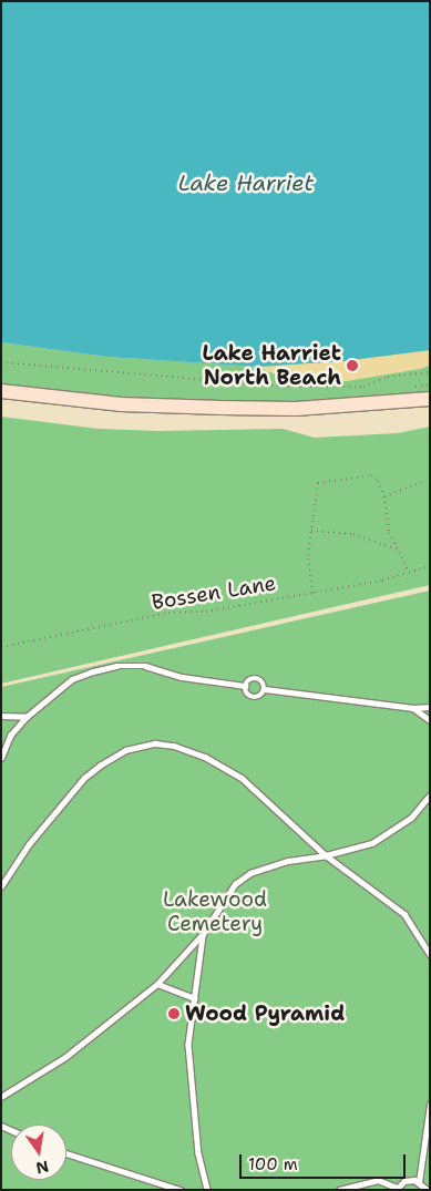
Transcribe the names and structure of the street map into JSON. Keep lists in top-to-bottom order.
{
  "streets": {
    "path": ["Bossen Lane"]
  },
  "water": ["Lake Harriet"],
  "parks": ["Lakewood Cemetery"],
  "places": ["Lake Harriet North Beach", "Wood Pyramid"],
  "scale_bar": "100 m",
  "north": "bottom"
}
